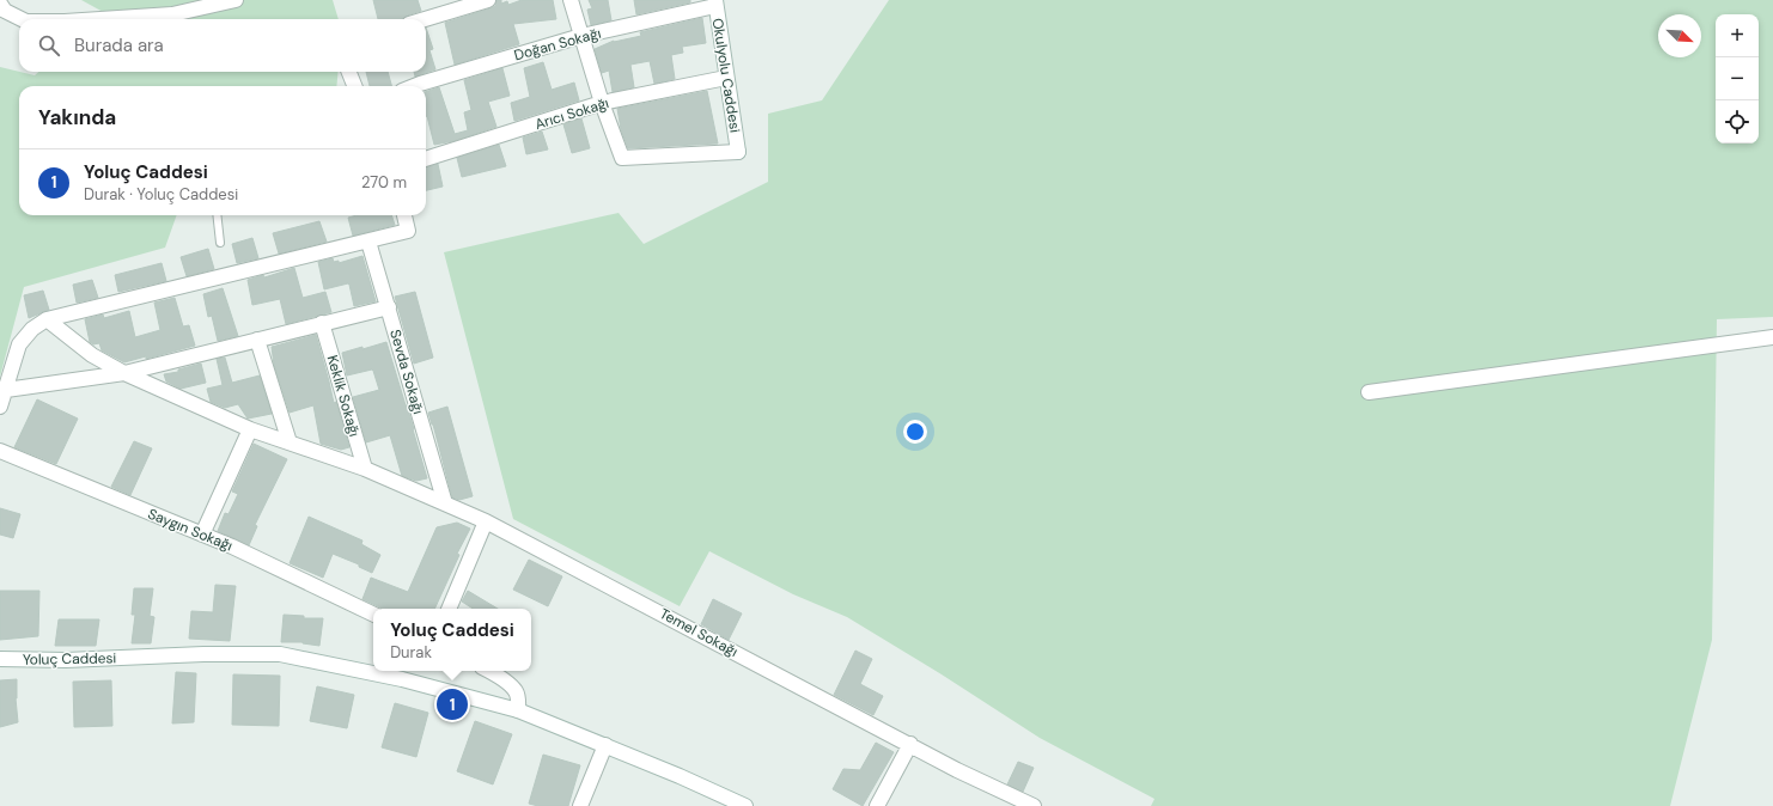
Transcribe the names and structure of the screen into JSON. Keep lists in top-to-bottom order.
{
  "streets": {
    "street": [
      "Doğan Sokağı",
      "Okulyolu Caddesi",
      "Arıcı Sokağı",
      "Sevda Sokağı",
      "Keklik Sokağı",
      "Saygın Sokağı",
      "Temel Sokağı",
      "Yoluç Caddesi"
    ]
  },
  "crossings": [
    ["Doğan Sokağı", "Okulyolu Caddesi"],
    ["Okulyolu Caddesi", "Arıcı Sokağı"],
    ["Sevda Sokağı", "Temel Sokağı"],
    ["Keklik Sokağı", "Temel Sokağı"]
  ],
  "north": "bottom right",
  "page": {
    "map_buttons": ["+", "−"],
    "search": "Burada ara",
    "heading": "Yakında",
    "list": [
      {
        "mark": "1",
        "name": "Yoluç Caddesi",
        "note": "Durak · Yoluç Caddesi",
        "value": "270 m"
      }
    ],
    "popup": ["Yoluç Caddesi", "Durak"],
    "pins": "1"
  }
}
